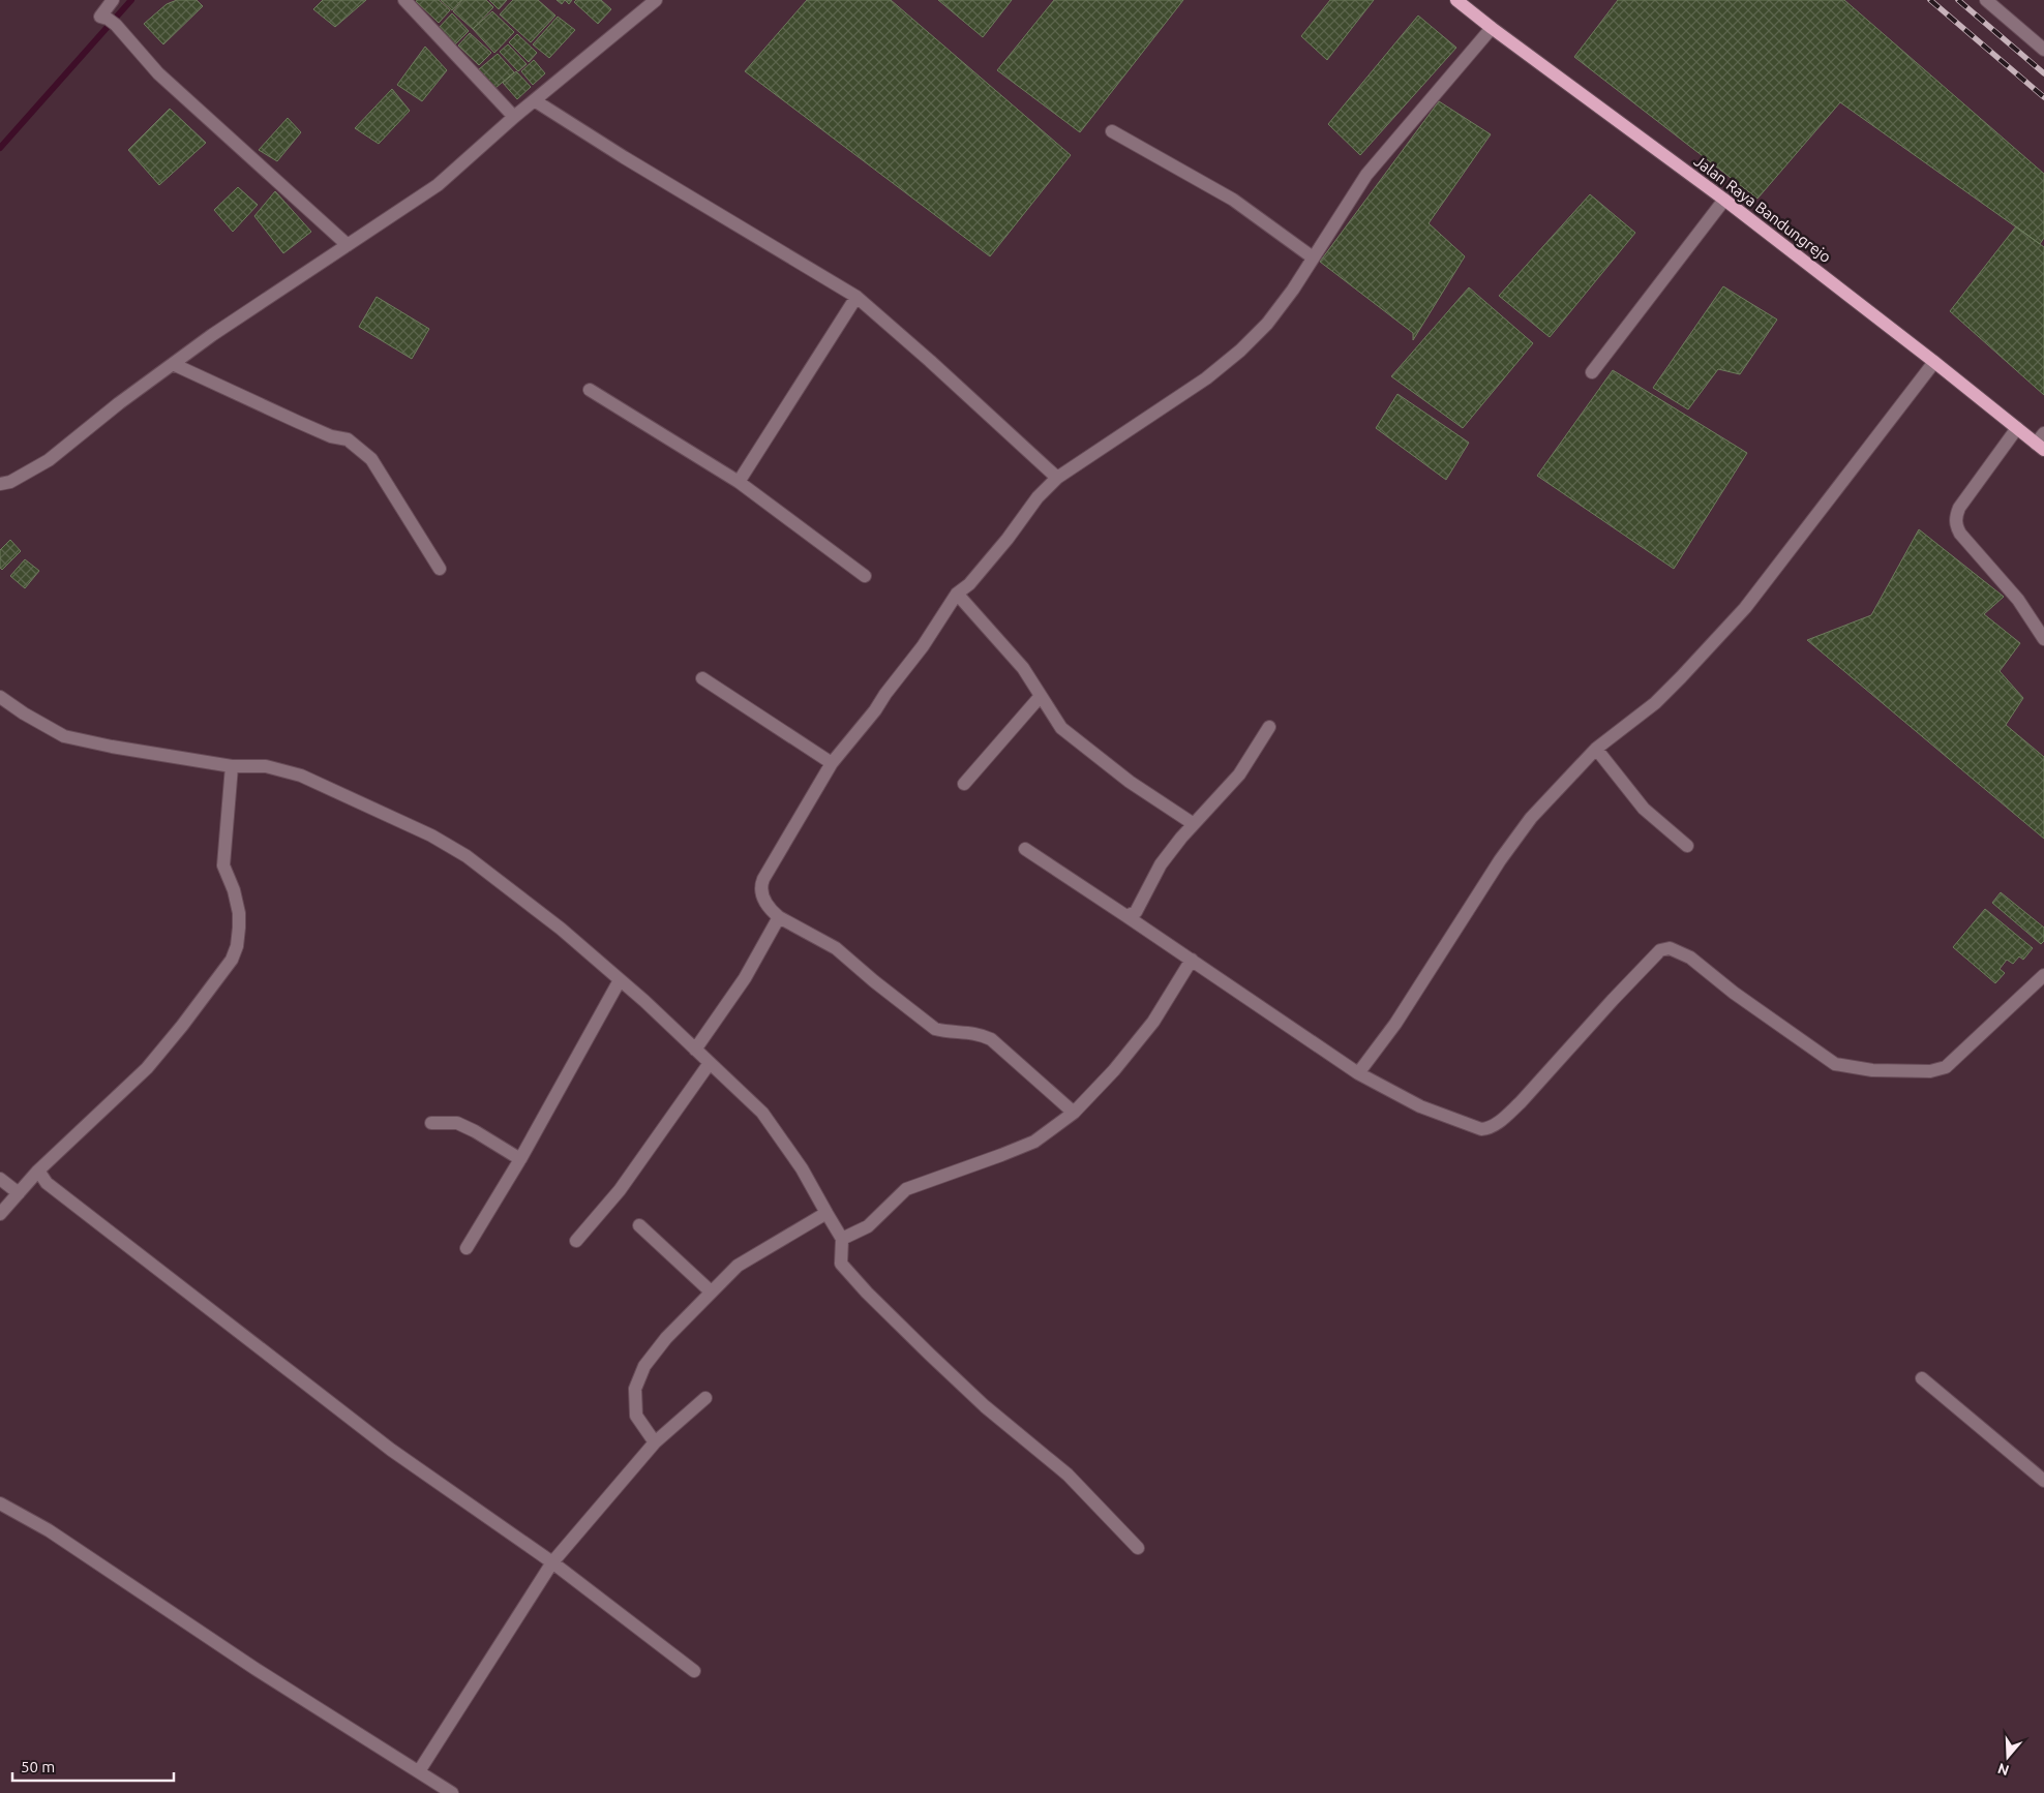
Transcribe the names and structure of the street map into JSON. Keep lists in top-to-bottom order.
{
  "streets": {
    "main road": ["Jalan Raya Bandungrejo"]
  },
  "scale_bar": "50 m",
  "north": "bottom"
}
